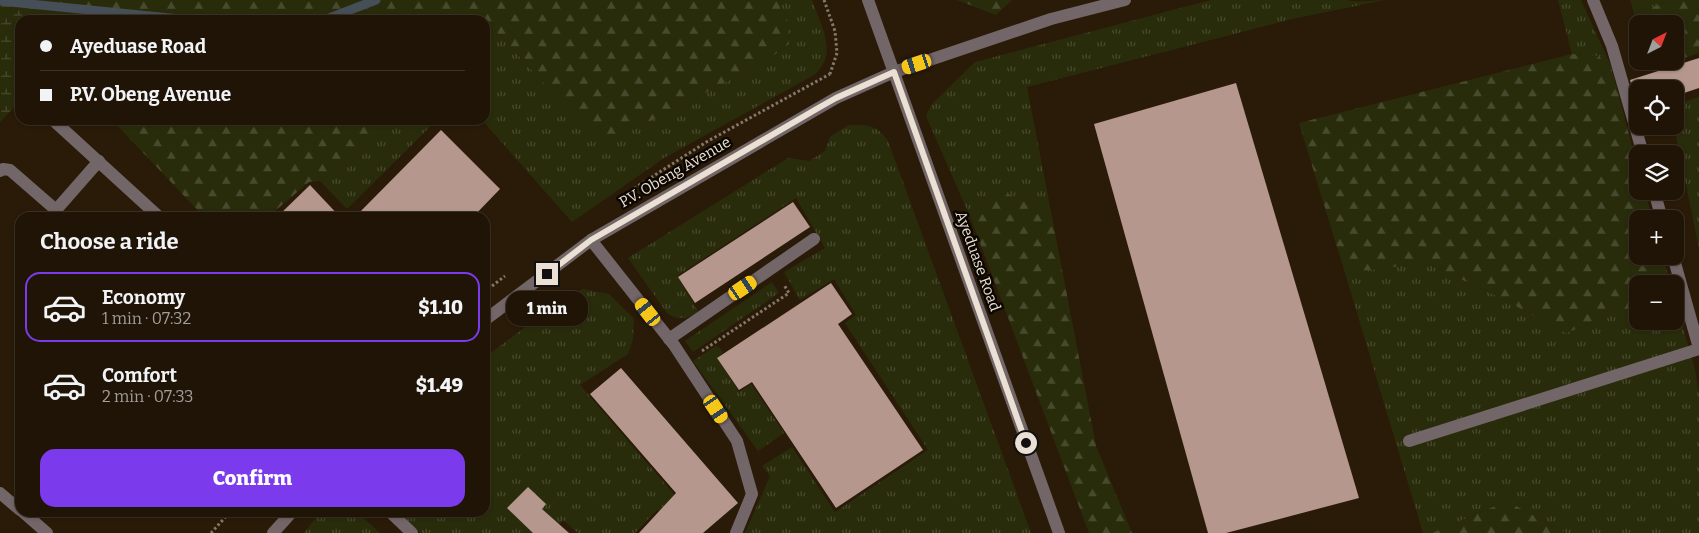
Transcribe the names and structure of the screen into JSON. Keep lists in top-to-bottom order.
{
  "streets": {
    "street": ["P.V. Obeng Avenue", "Ayeduase Road"]
  },
  "crossings": [
    ["P.V. Obeng Avenue", "Ayeduase Road"]
  ],
  "north": "top right",
  "page": {
    "map_buttons": ["+", "−"],
    "banner": ["Ayeduase Road", "P.V. Obeng Avenue"],
    "heading": "Choose a ride",
    "list": [
      {
        "name": "Economy",
        "note": "1 min · 07:32",
        "value": "$1.10"
      },
      {
        "name": "Comfort",
        "note": "2 min · 07:33",
        "value": "$1.49"
      }
    ],
    "bubble": "1 min",
    "buttons": "Confirm"
  }
}
